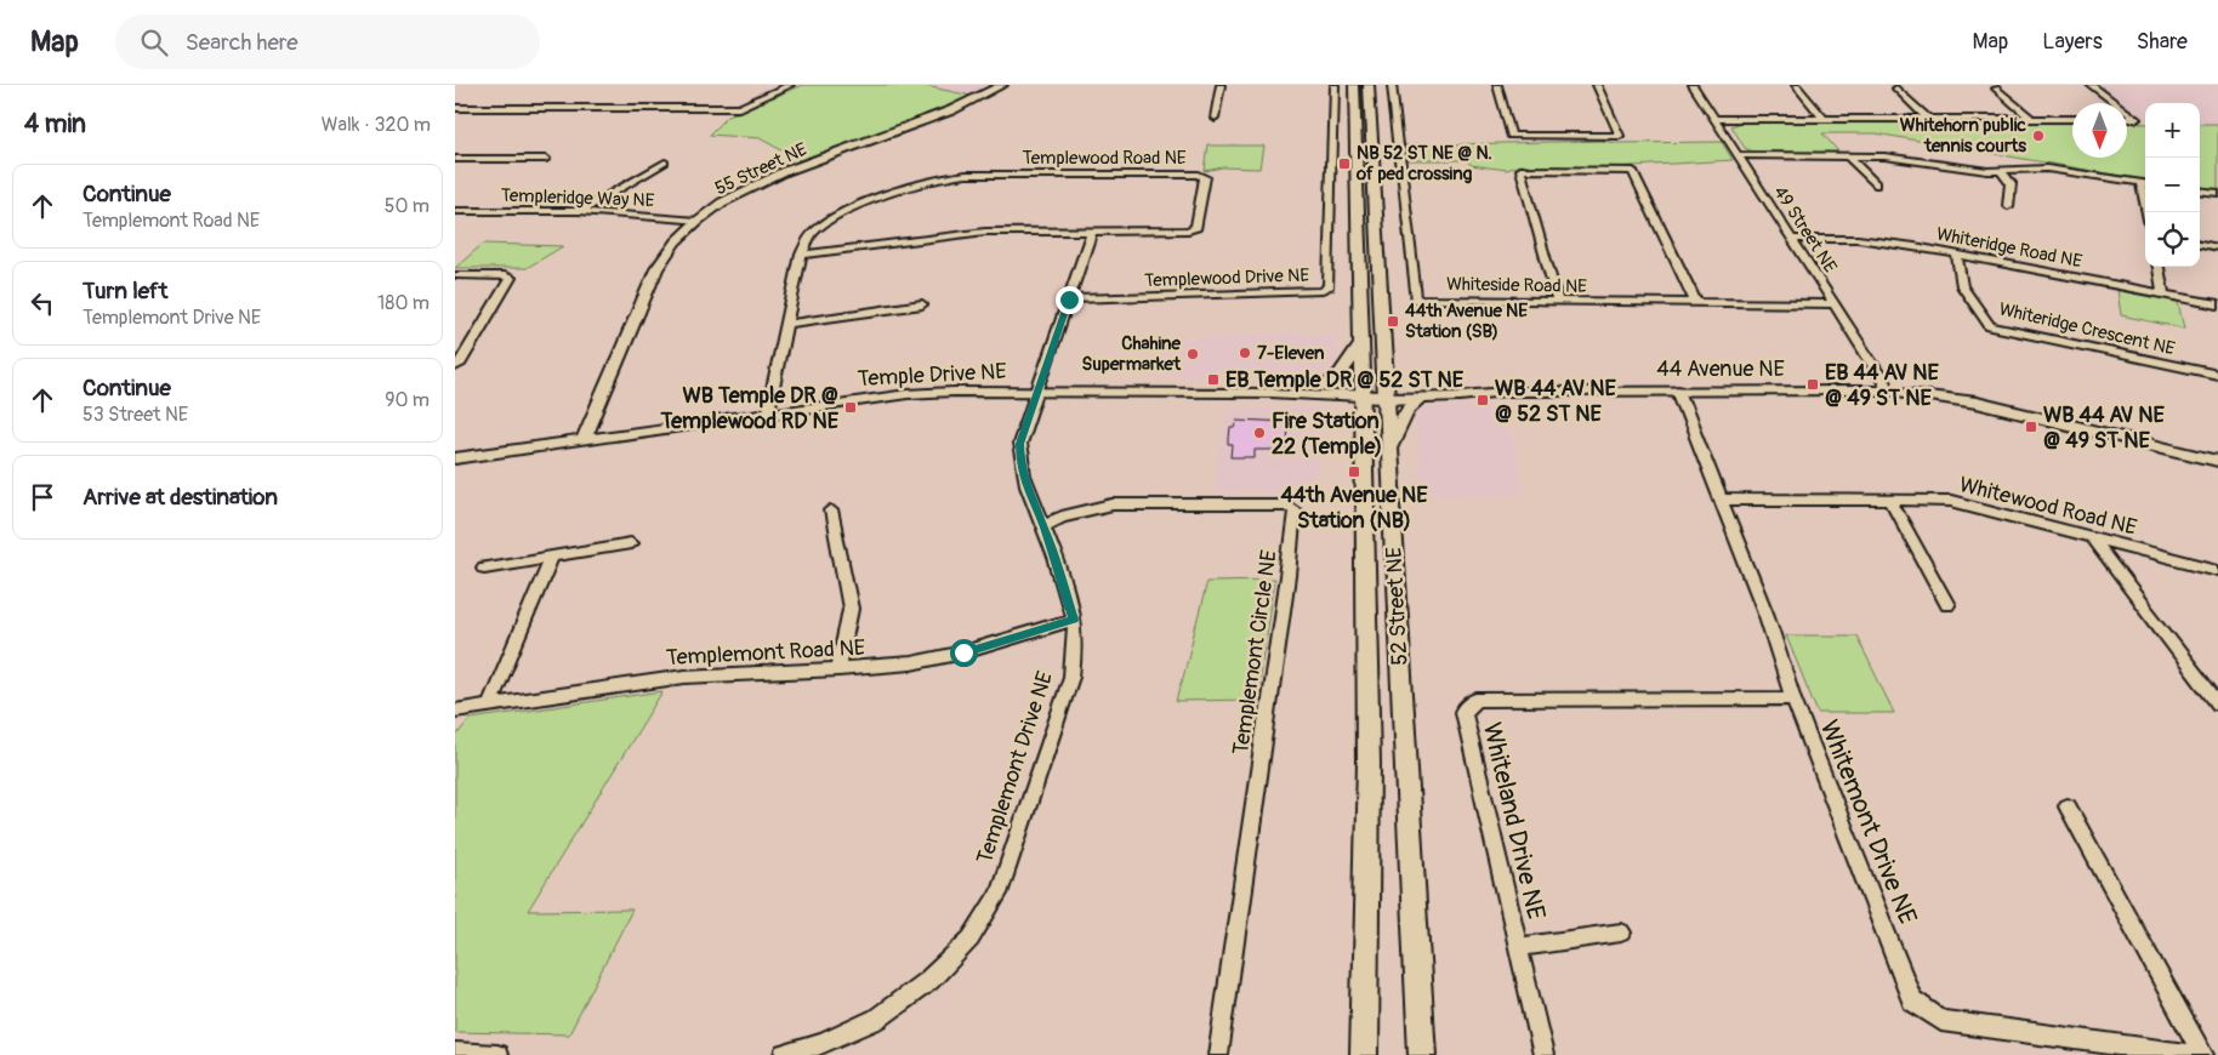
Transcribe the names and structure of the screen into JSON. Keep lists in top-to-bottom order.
{
  "streets": {
    "main road": ["52 Street NE"],
    "street": [
      "Templewood Road NE",
      "55 Street NE",
      "Templeridge Way NE",
      "49 Street NE",
      "Whiteridge Road NE",
      "Templewood Drive NE",
      "Whiteside Road NE",
      "Whiteridge Crescent NE",
      "44 Avenue NE",
      "Temple Drive NE",
      "Whitewood Road NE",
      "Templemont Road NE",
      "Templemont Circle NE",
      "Templemont Drive NE",
      "Whiteland Drive NE",
      "Whitemont Drive NE"
    ]
  },
  "crossings": [
    ["Templewood Road NE", "Temple Drive NE"],
    ["Templewood Road NE", "Templemont Drive NE"],
    ["55 Street NE", "Templeridge Way NE"],
    ["55 Street NE", "Temple Drive NE"],
    ["49 Street NE", "Whiteridge Road NE"],
    ["49 Street NE", "Whiteside Road NE"],
    ["49 Street NE", "44 Avenue NE"],
    ["Whiteridge Road NE", "Whiteridge Crescent NE"],
    ["Templewood Drive NE", "Templemont Drive NE"],
    ["44 Avenue NE", "Temple Drive NE"],
    ["44 Avenue NE", "52 Street NE"],
    ["44 Avenue NE", "Whitemont Drive NE"],
    ["Temple Drive NE", "52 Street NE"],
    ["Temple Drive NE", "Templemont Drive NE"],
    ["Whitewood Road NE", "Whitemont Drive NE"],
    ["Templemont Road NE", "Templemont Drive NE"],
    ["Templemont Circle NE", "Templemont Drive NE"],
    ["Whiteland Drive NE", "Whitemont Drive NE"]
  ],
  "places": {
    "other": [
      "Whitehorn public tennis courts",
      "7-Eleven",
      "Chahine Supermarket",
      "Fire Station 22 (Temple)"
    ],
    "transit": [
      "NB 52 ST NE @ N. of ped crossing",
      "44th Avenue NE Station (SB)",
      "EB Temple DR @ 52 ST NE",
      "EB 44 AV NE @ 49 ST NE",
      "WB 44 AV NE @ 52 ST NE",
      "WB Temple DR @ Templewood RD NE",
      "WB 44 AV NE @ 49 ST NE",
      "44th Avenue NE Station (NB)"
    ]
  },
  "north": "bottom",
  "page": {
    "header": "Map",
    "search": "Search here",
    "nav": ["Map", "Layers", "Share"],
    "heading": ["4 min", "Walk · 320 m"],
    "map_buttons": ["+", "−"],
    "list": [
      ["Continue", "Templemont Road NE", "50 m"],
      ["Turn left", "Templemont Drive NE", "180 m"],
      ["Continue", "53 Street NE", "90 m"],
      "Arrive at destination"
    ]
  }
}
